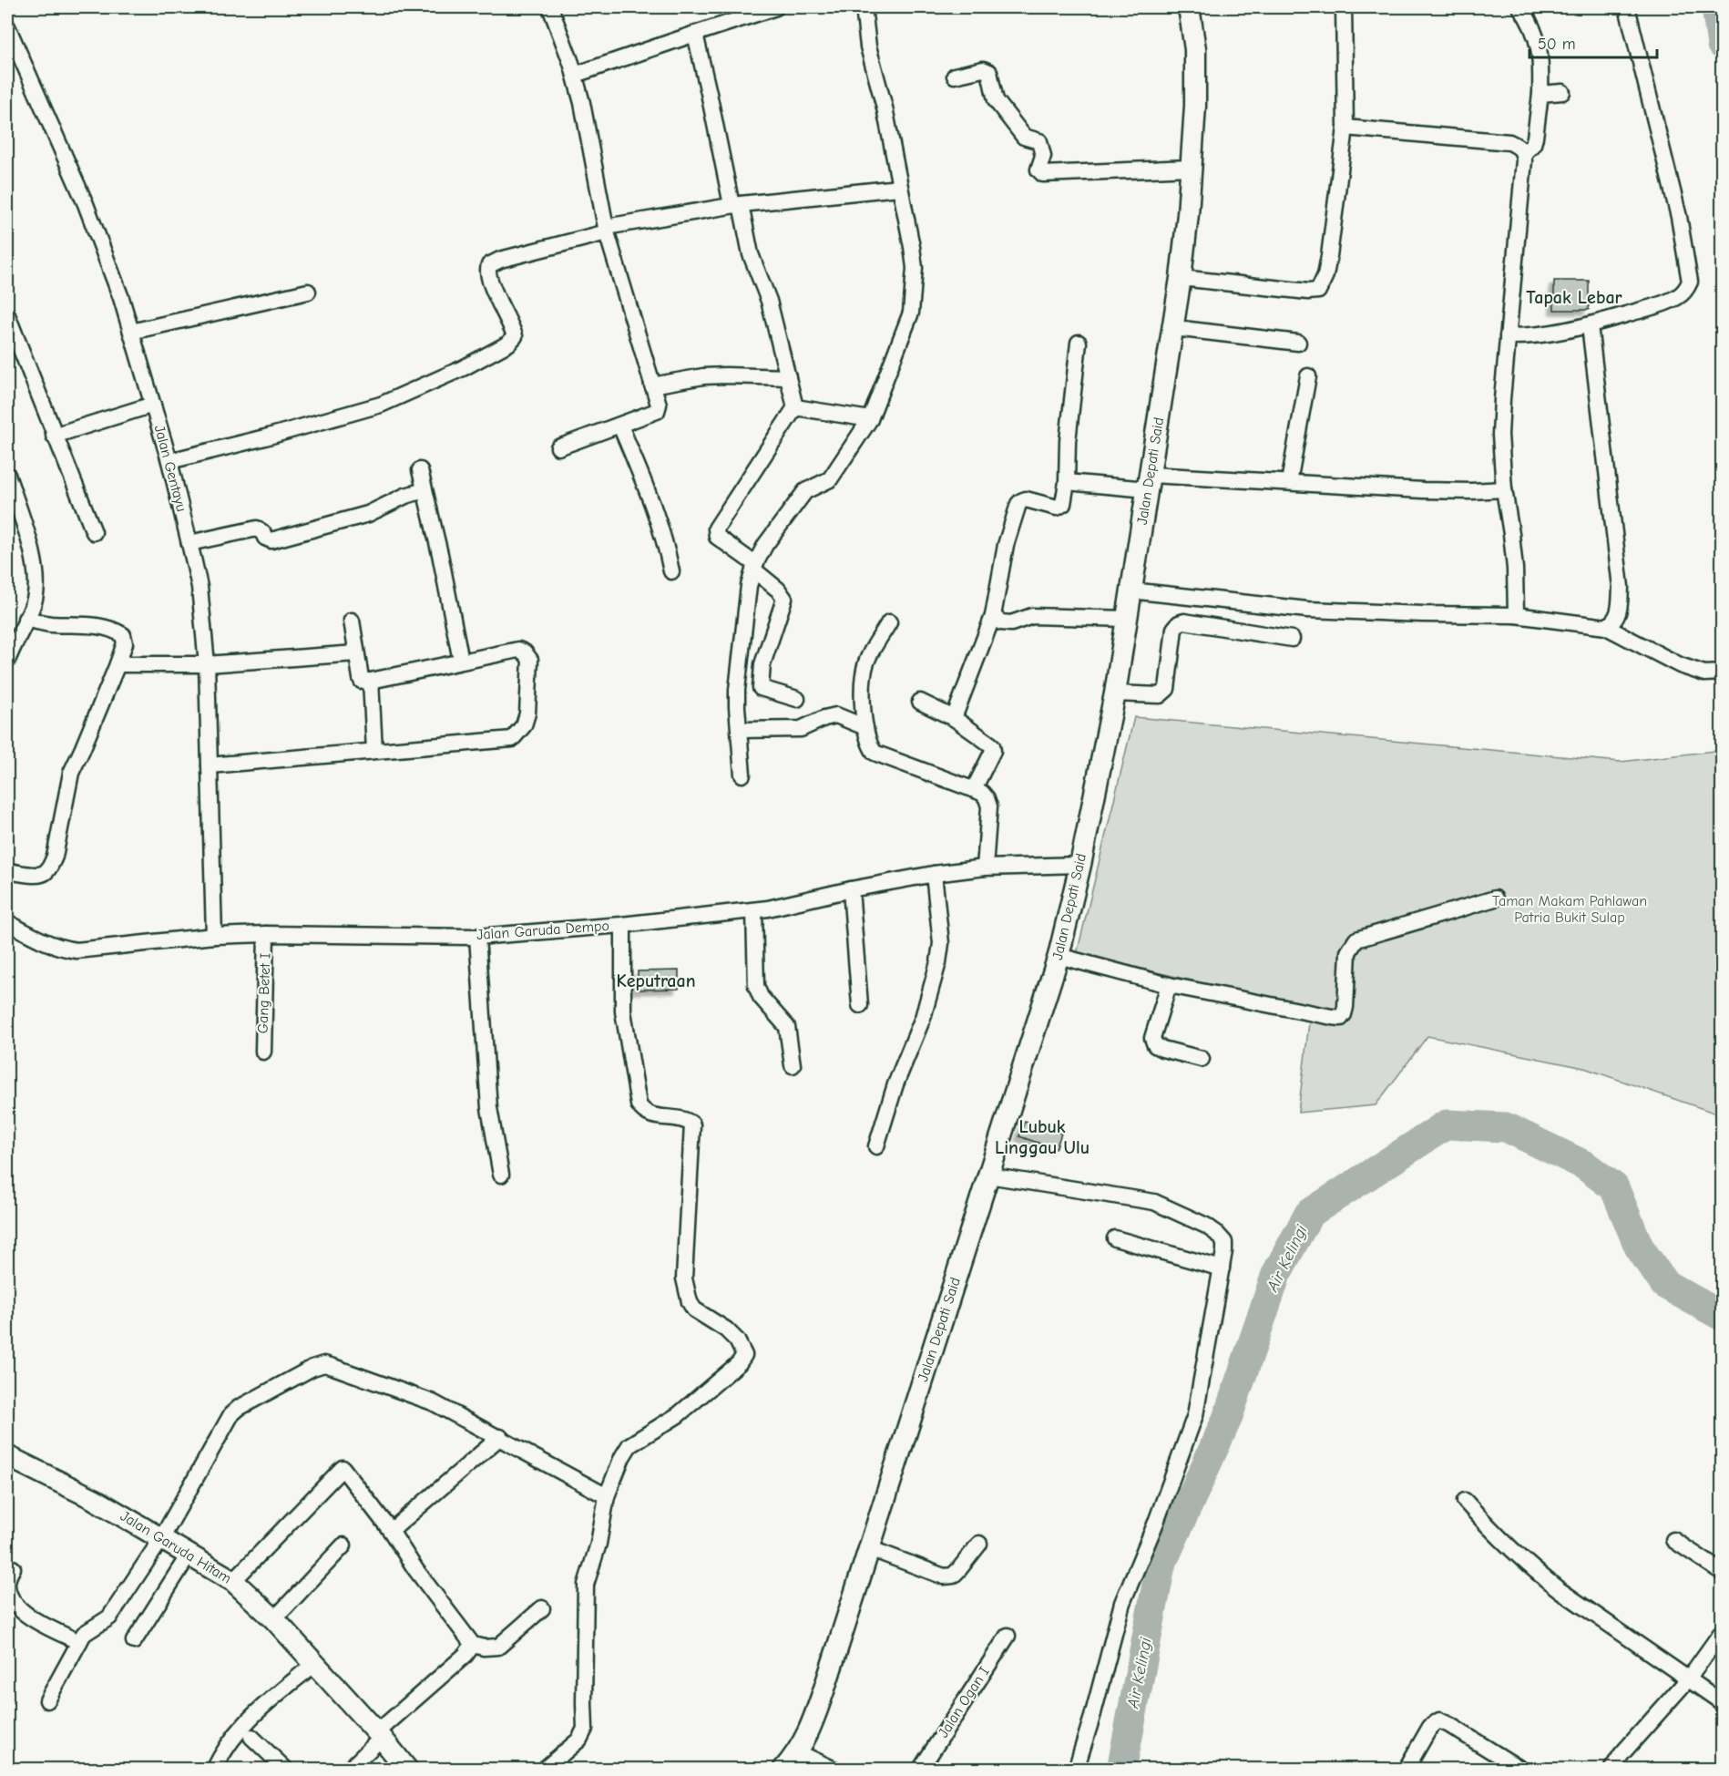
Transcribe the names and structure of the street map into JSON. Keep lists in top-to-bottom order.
{
  "streets": {
    "main road": ["Jalan Depati Said", "Jalan Garuda Hitam"],
    "street": [
      "Jalan Gentayu",
      "Jalan Garuda Dempo",
      "Gang Betet I",
      "Jalan Ogan I"
    ]
  },
  "crossings": [
    ["Jalan Gentayu", "Jalan Garuda Dempo"],
    ["Jalan Depati Said", "Jalan Garuda Dempo"],
    ["Jalan Garuda Dempo", "Gang Betet I"]
  ],
  "districts": ["Tapak Lebar", "Keputraan", "Lubuk Linggau Ulu"],
  "water": ["Air Kelingi"],
  "parks": ["Taman Makam Pahlawan Patria Bukit Sulap"],
  "scale_bar": "50 m"
}
